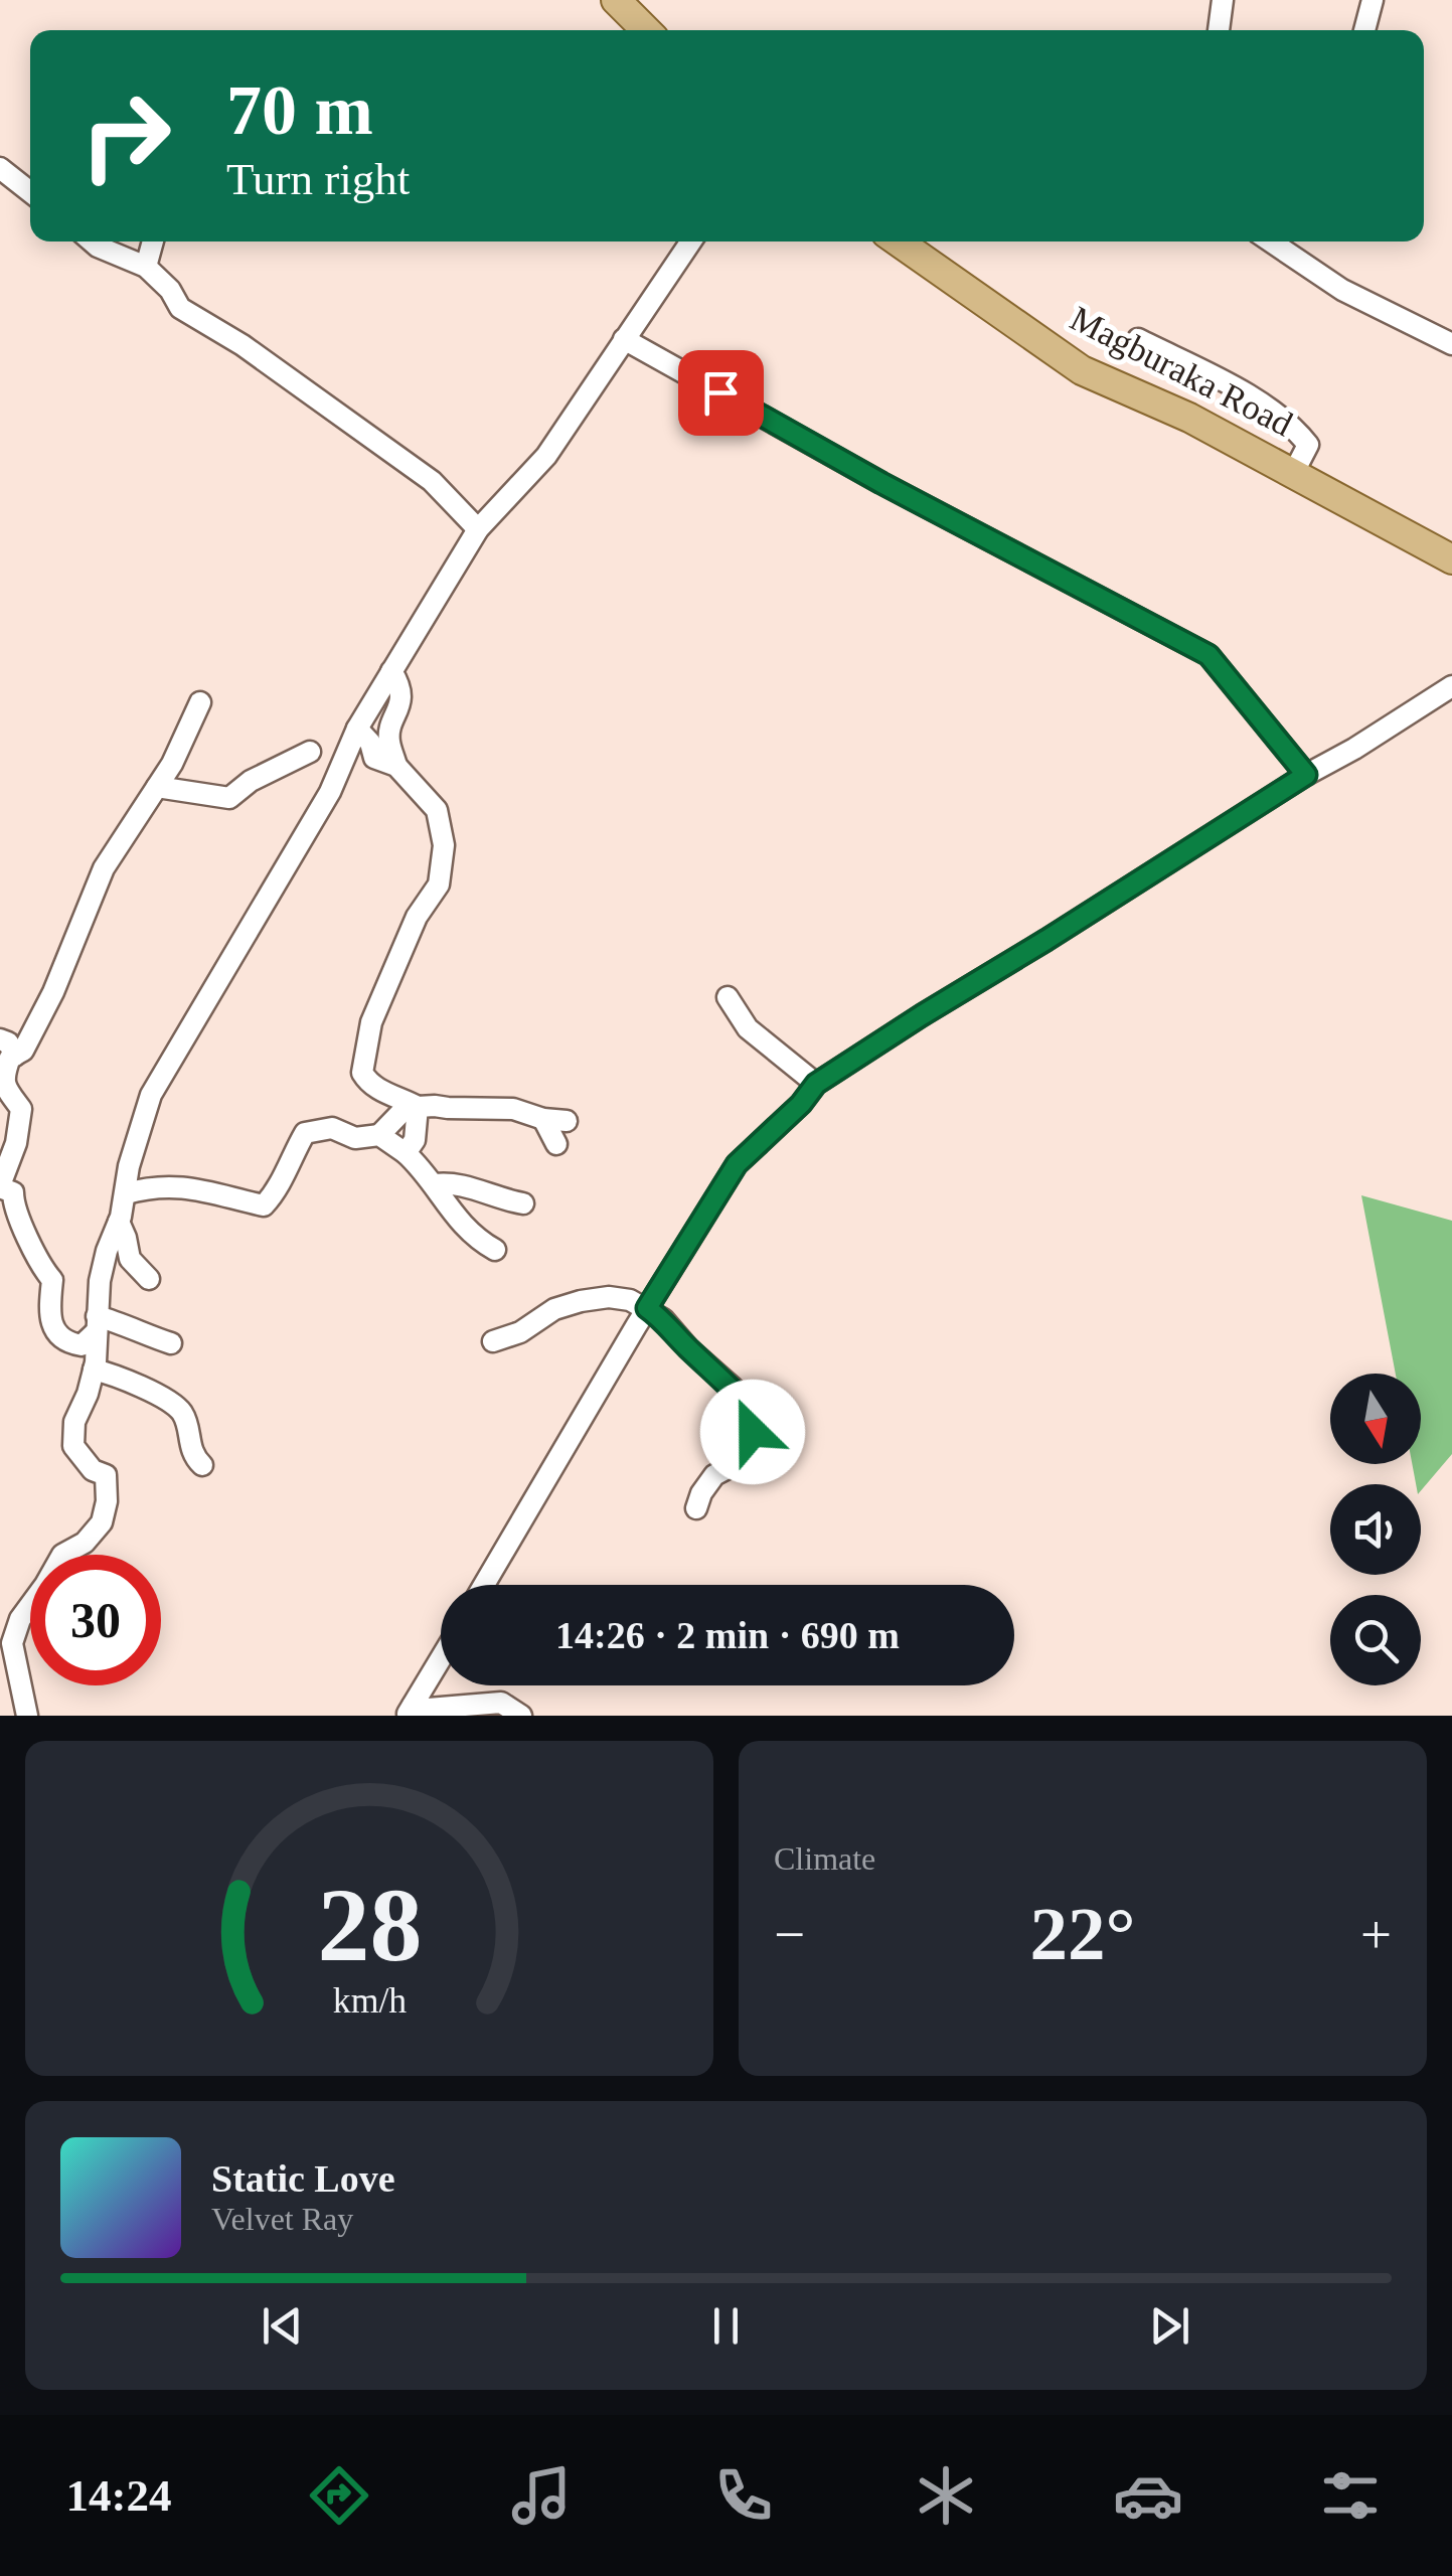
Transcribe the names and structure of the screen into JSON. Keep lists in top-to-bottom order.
{
  "streets": {
    "main road": ["Magburaka Road"]
  },
  "north": "bottom",
  "page": {
    "turn": ["70 m", "Turn right"],
    "limit": "30",
    "trip": "14:26 · 2 min · 690 m",
    "tile": "Climate",
    "heat": ["−", "22°", "+"],
    "song": ["Static Love", "Velvet Ray"],
    "tabs": "14:24",
    "gauge": ["28", "km/h"]
  }
}
